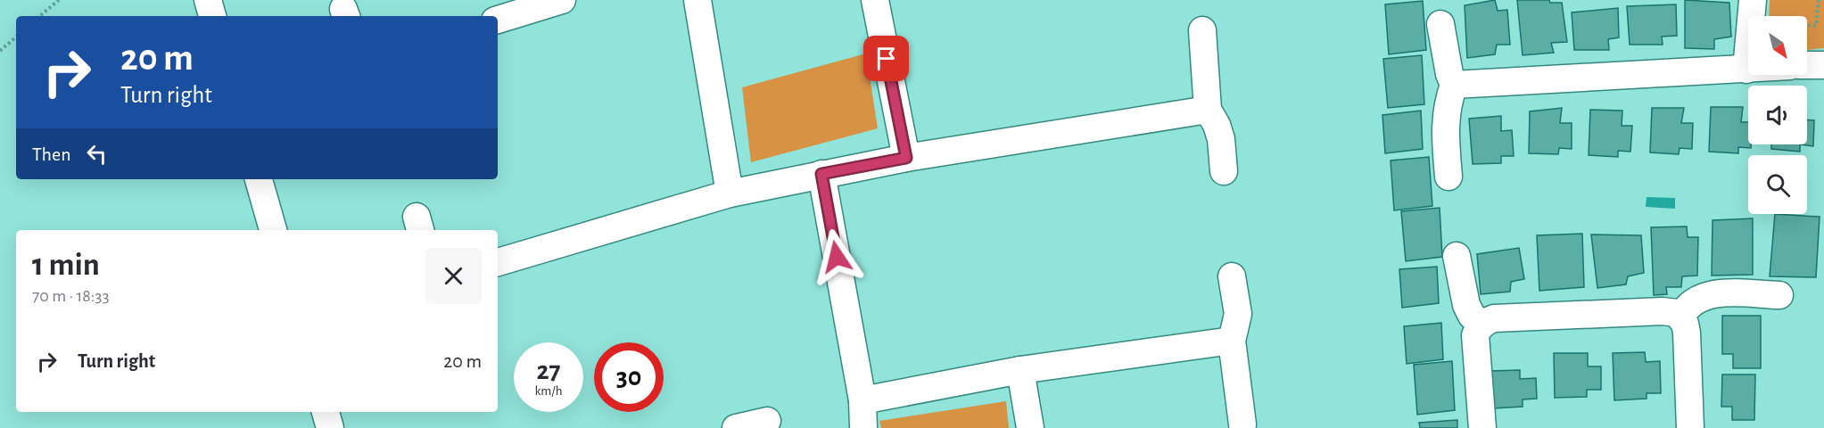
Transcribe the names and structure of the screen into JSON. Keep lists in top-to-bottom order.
{
  "north": "bottom right",
  "page": {
    "turn": ["20 m", "Turn right"],
    "then": "Then",
    "heading": ["1 min", "70 m · 18:33"],
    "list": [
      {
        "name": "Turn right",
        "value": "20 m"
      }
    ],
    "speed": "27 km/h",
    "limit": "30"
  }
}
